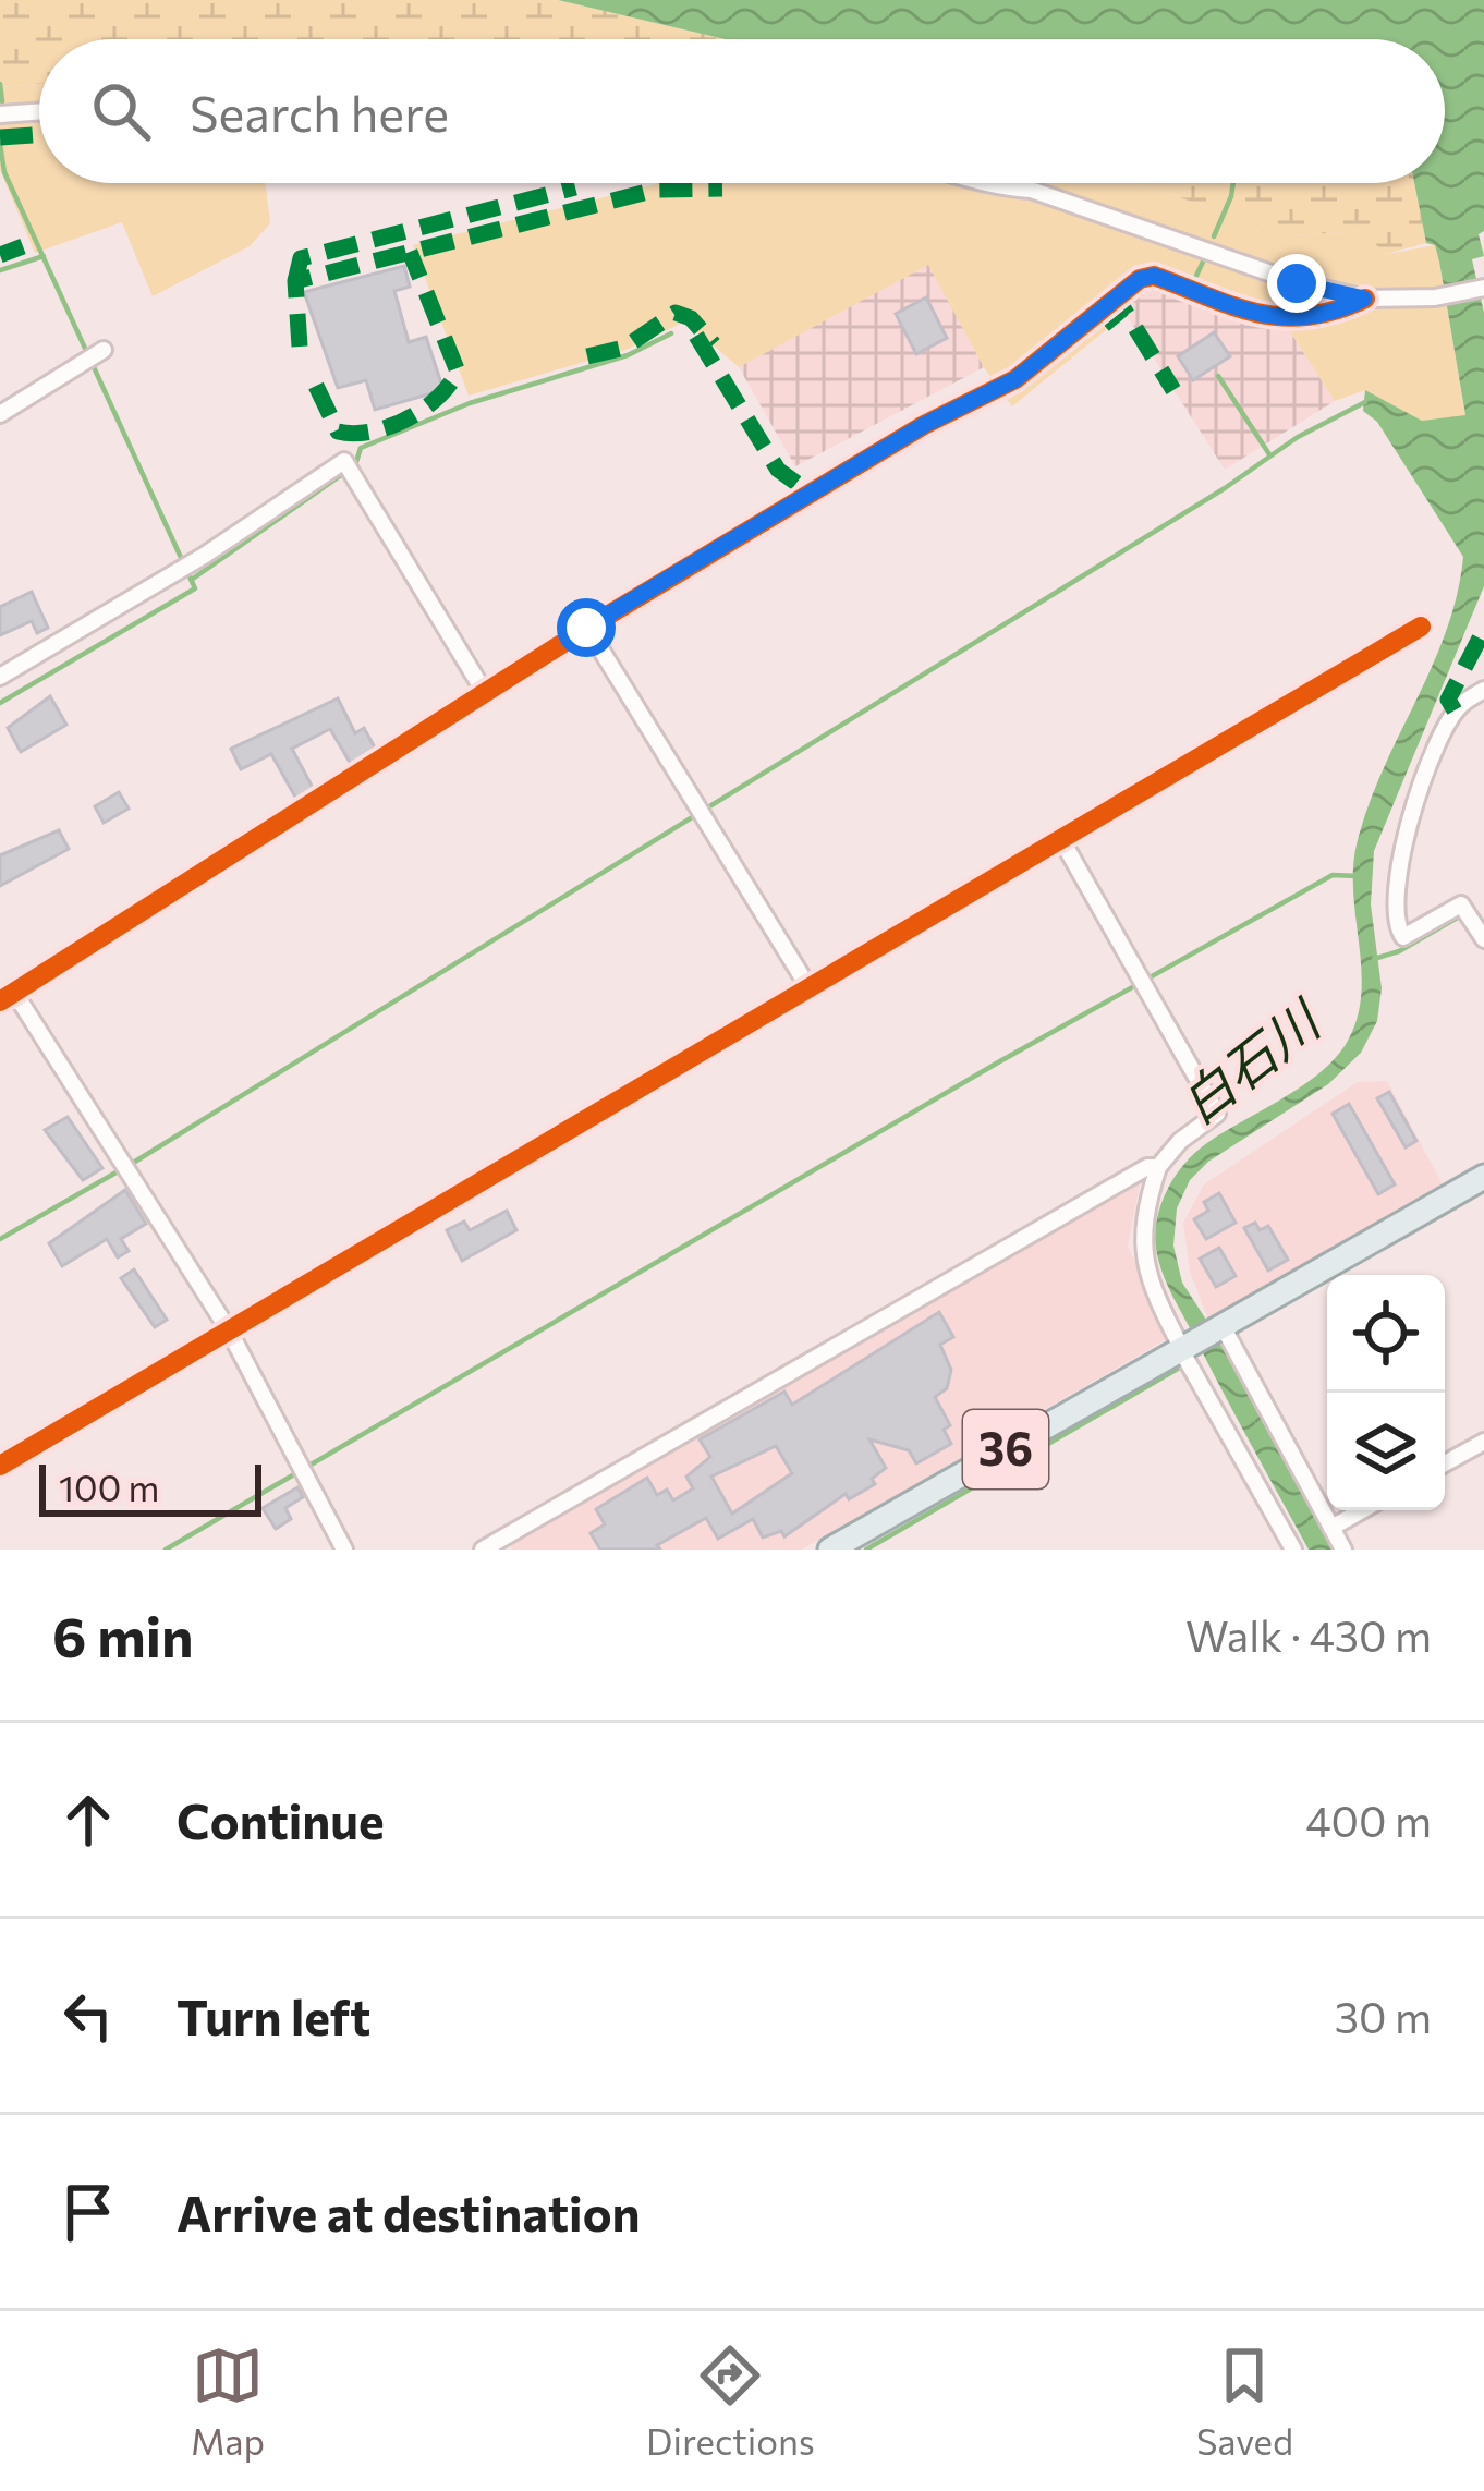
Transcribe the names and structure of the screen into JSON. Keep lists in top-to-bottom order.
{
  "streets": {
    "main road": ["36"]
  },
  "water": ["白石川"],
  "scale_bar": "100 m",
  "page": {
    "search": "Search here",
    "scale": "100 m",
    "heading": ["6 min", "Walk · 430 m"],
    "list": [
      ["Continue", "400 m"],
      ["Turn left", "30 m"],
      "Arrive at destination"
    ],
    "nav": ["Map", "Directions", "Saved"]
  }
}
